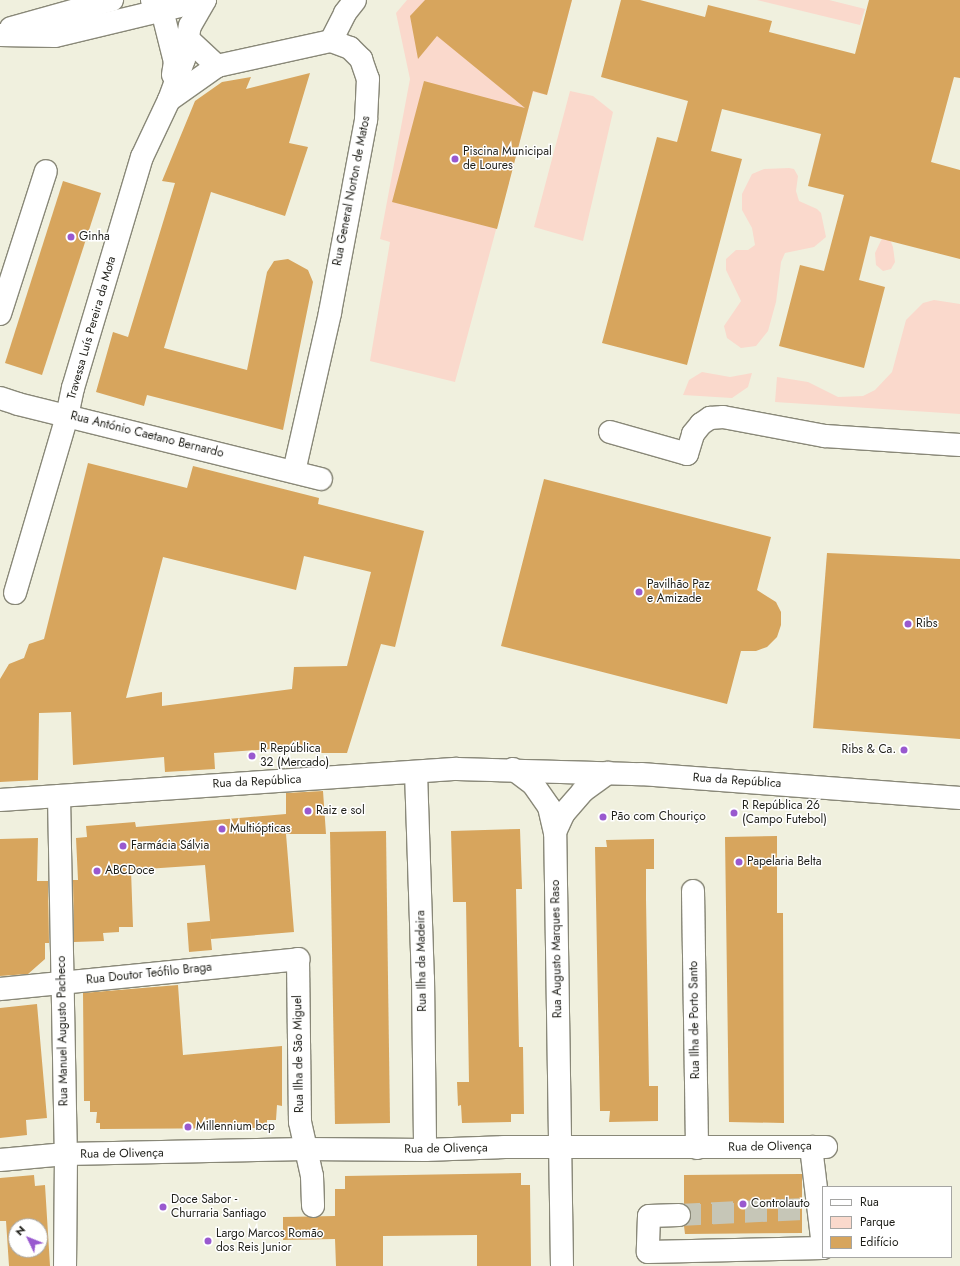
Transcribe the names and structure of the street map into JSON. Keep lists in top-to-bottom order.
{
  "streets": {
    "street": [
      "Rua General Norton de Matos",
      "Travessa Luís Pereira da Mota",
      "Rua António Caetano Bernardo",
      "Rua da República",
      "Rua Augusto Marques Raso",
      "Rua Ilha da Madeira",
      "Rua Doutor Teófilo Braga",
      "Rua Ilha de Porto Santo",
      "Rua Manuel Augusto Pacheco",
      "Rua Ilha de São Miguel",
      "Rua de Olivença"
    ]
  },
  "crossings": [
    ["Rua General Norton de Matos", "Rua António Caetano Bernardo"],
    ["Travessa Luís Pereira da Mota", "Rua António Caetano Bernardo"],
    ["Rua da República", "Rua Augusto Marques Raso"],
    ["Rua da República", "Rua Ilha da Madeira"],
    ["Rua da República", "Rua Manuel Augusto Pacheco"],
    ["Rua Augusto Marques Raso", "Rua de Olivença"],
    ["Rua Ilha da Madeira", "Rua de Olivença"],
    ["Rua Doutor Teófilo Braga", "Rua Manuel Augusto Pacheco"],
    ["Rua Doutor Teófilo Braga", "Rua Ilha de São Miguel"],
    ["Rua Ilha de Porto Santo", "Rua de Olivença"],
    ["Rua Manuel Augusto Pacheco", "Rua de Olivença"],
    ["Rua Ilha de São Miguel", "Rua de Olivença"]
  ],
  "places": [
    "Piscina Municipal de Loures",
    "Ginha",
    "Pavilhão Paz e Amizade",
    "Ribs",
    "Ribs & Ca.",
    "R República 32 (Mercado)",
    "Raiz e sol",
    "R República 26 (Campo Futebol)",
    "Pão com Chouriço",
    "Multiópticas",
    "Farmácia Sálvia",
    "Papelaria Belta",
    "ABCDoce",
    "Millennium bcp",
    "Controlauto",
    "Doce Sabor - Churraria Santiago",
    "Largo Marcos Romão dos Reis Junior"
  ],
  "legend": ["Rua", "Parque", "Edifício"],
  "north": "top left"
}
